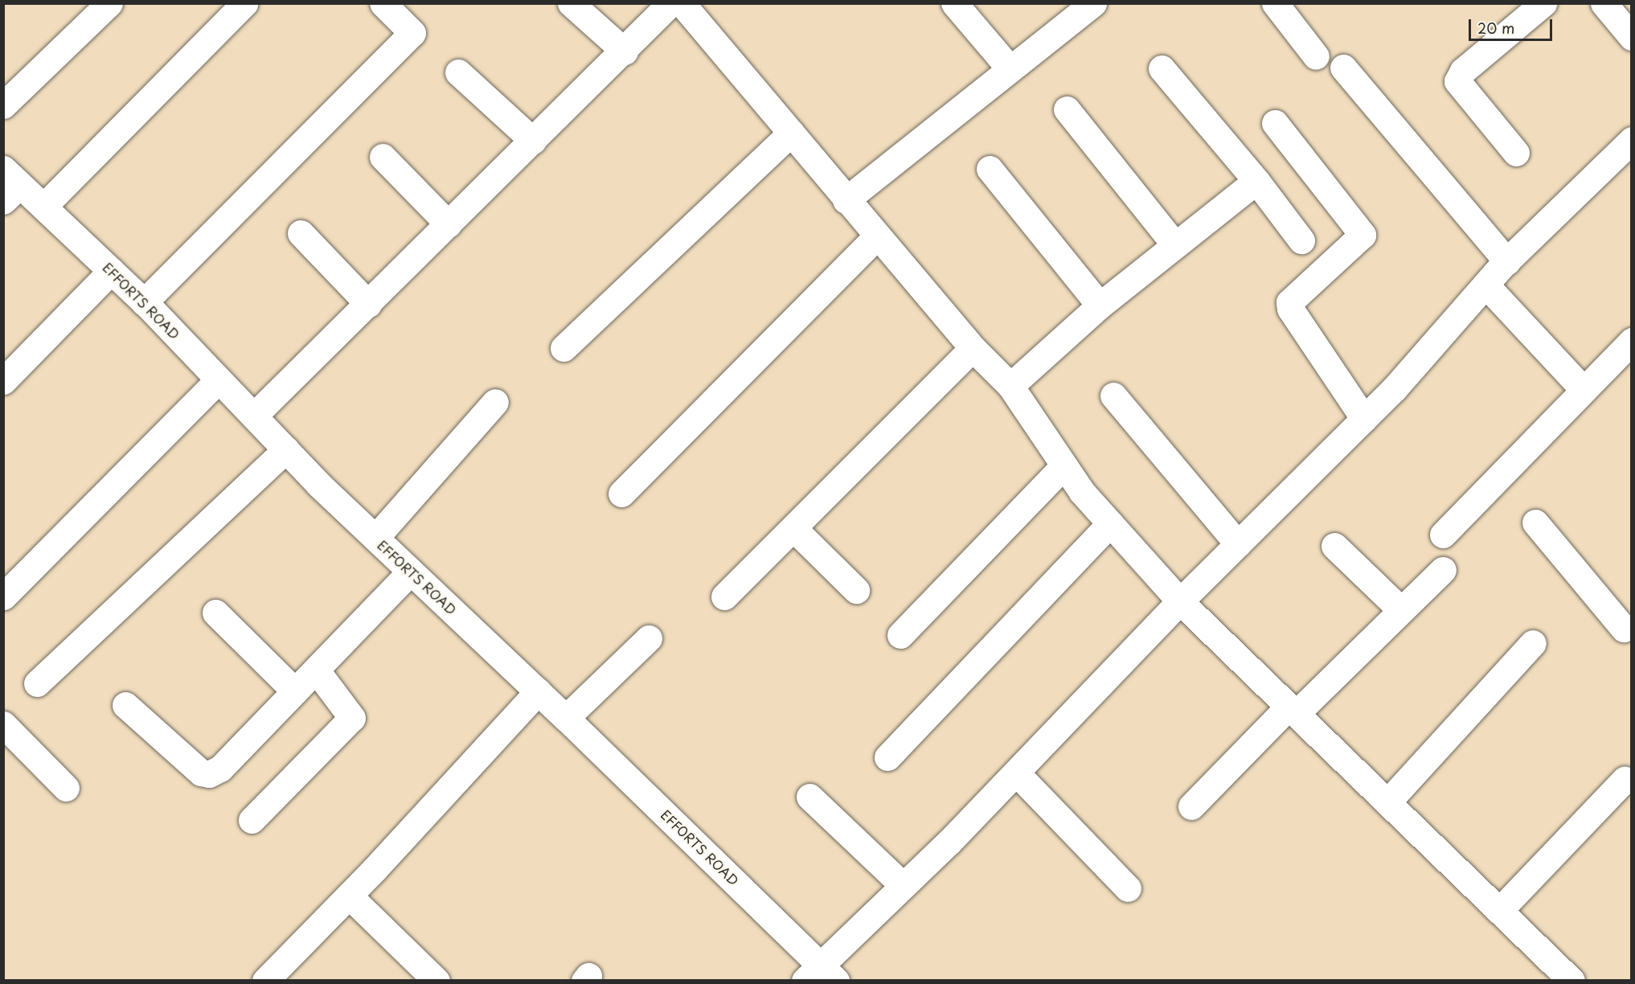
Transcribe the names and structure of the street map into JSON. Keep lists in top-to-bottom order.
{
  "streets": {
    "street": ["EFFORTS ROAD"]
  },
  "scale_bar": "20 m"
}
